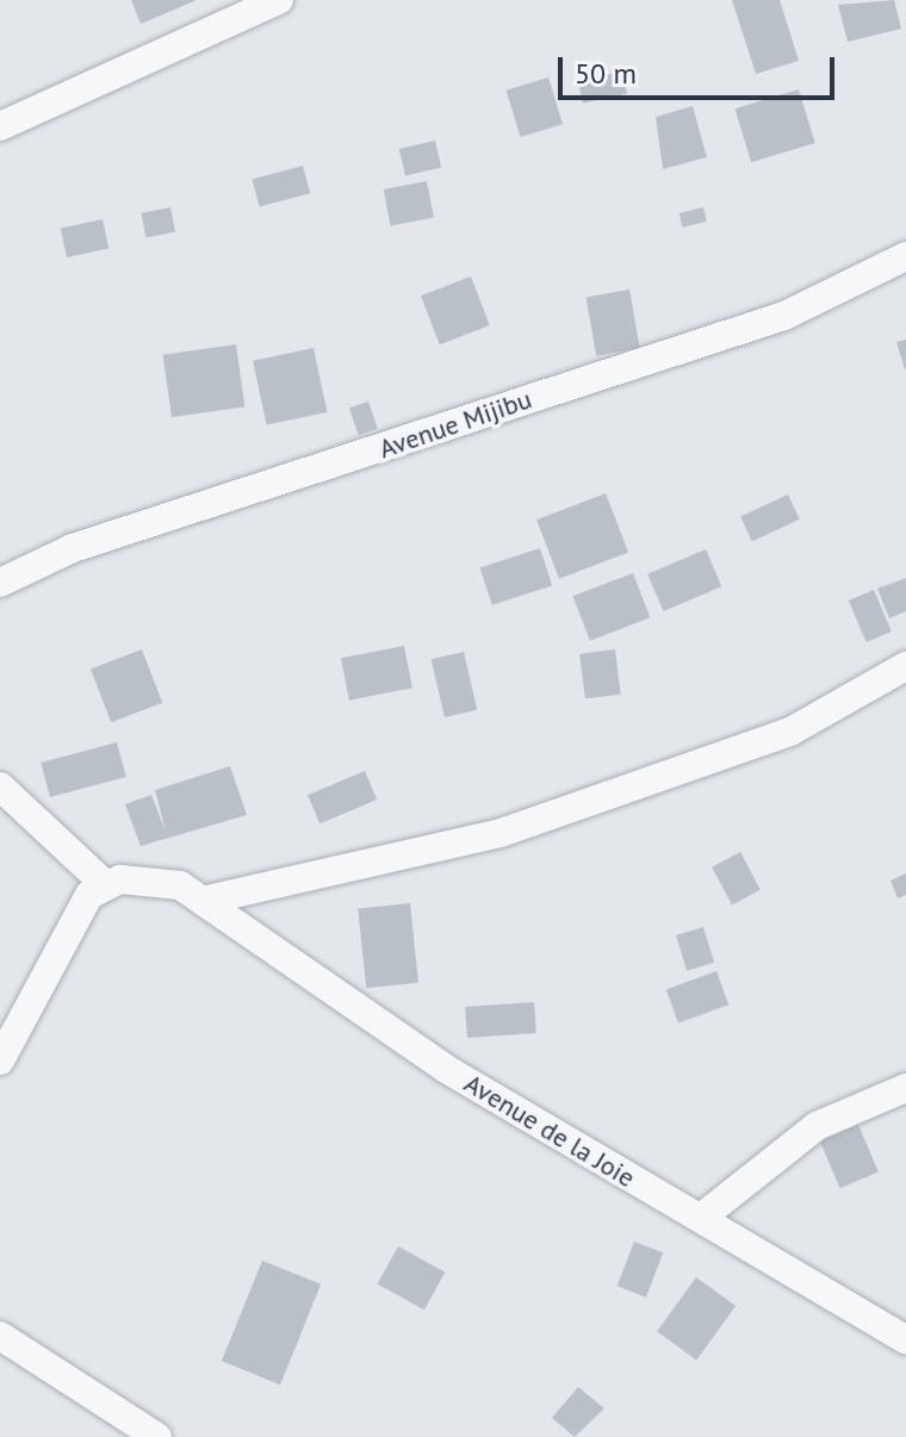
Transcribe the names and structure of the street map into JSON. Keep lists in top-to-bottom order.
{
  "streets": {
    "street": ["Avenue Mijibu", "Avenue de la Joie"]
  },
  "scale_bar": "50 m"
}
